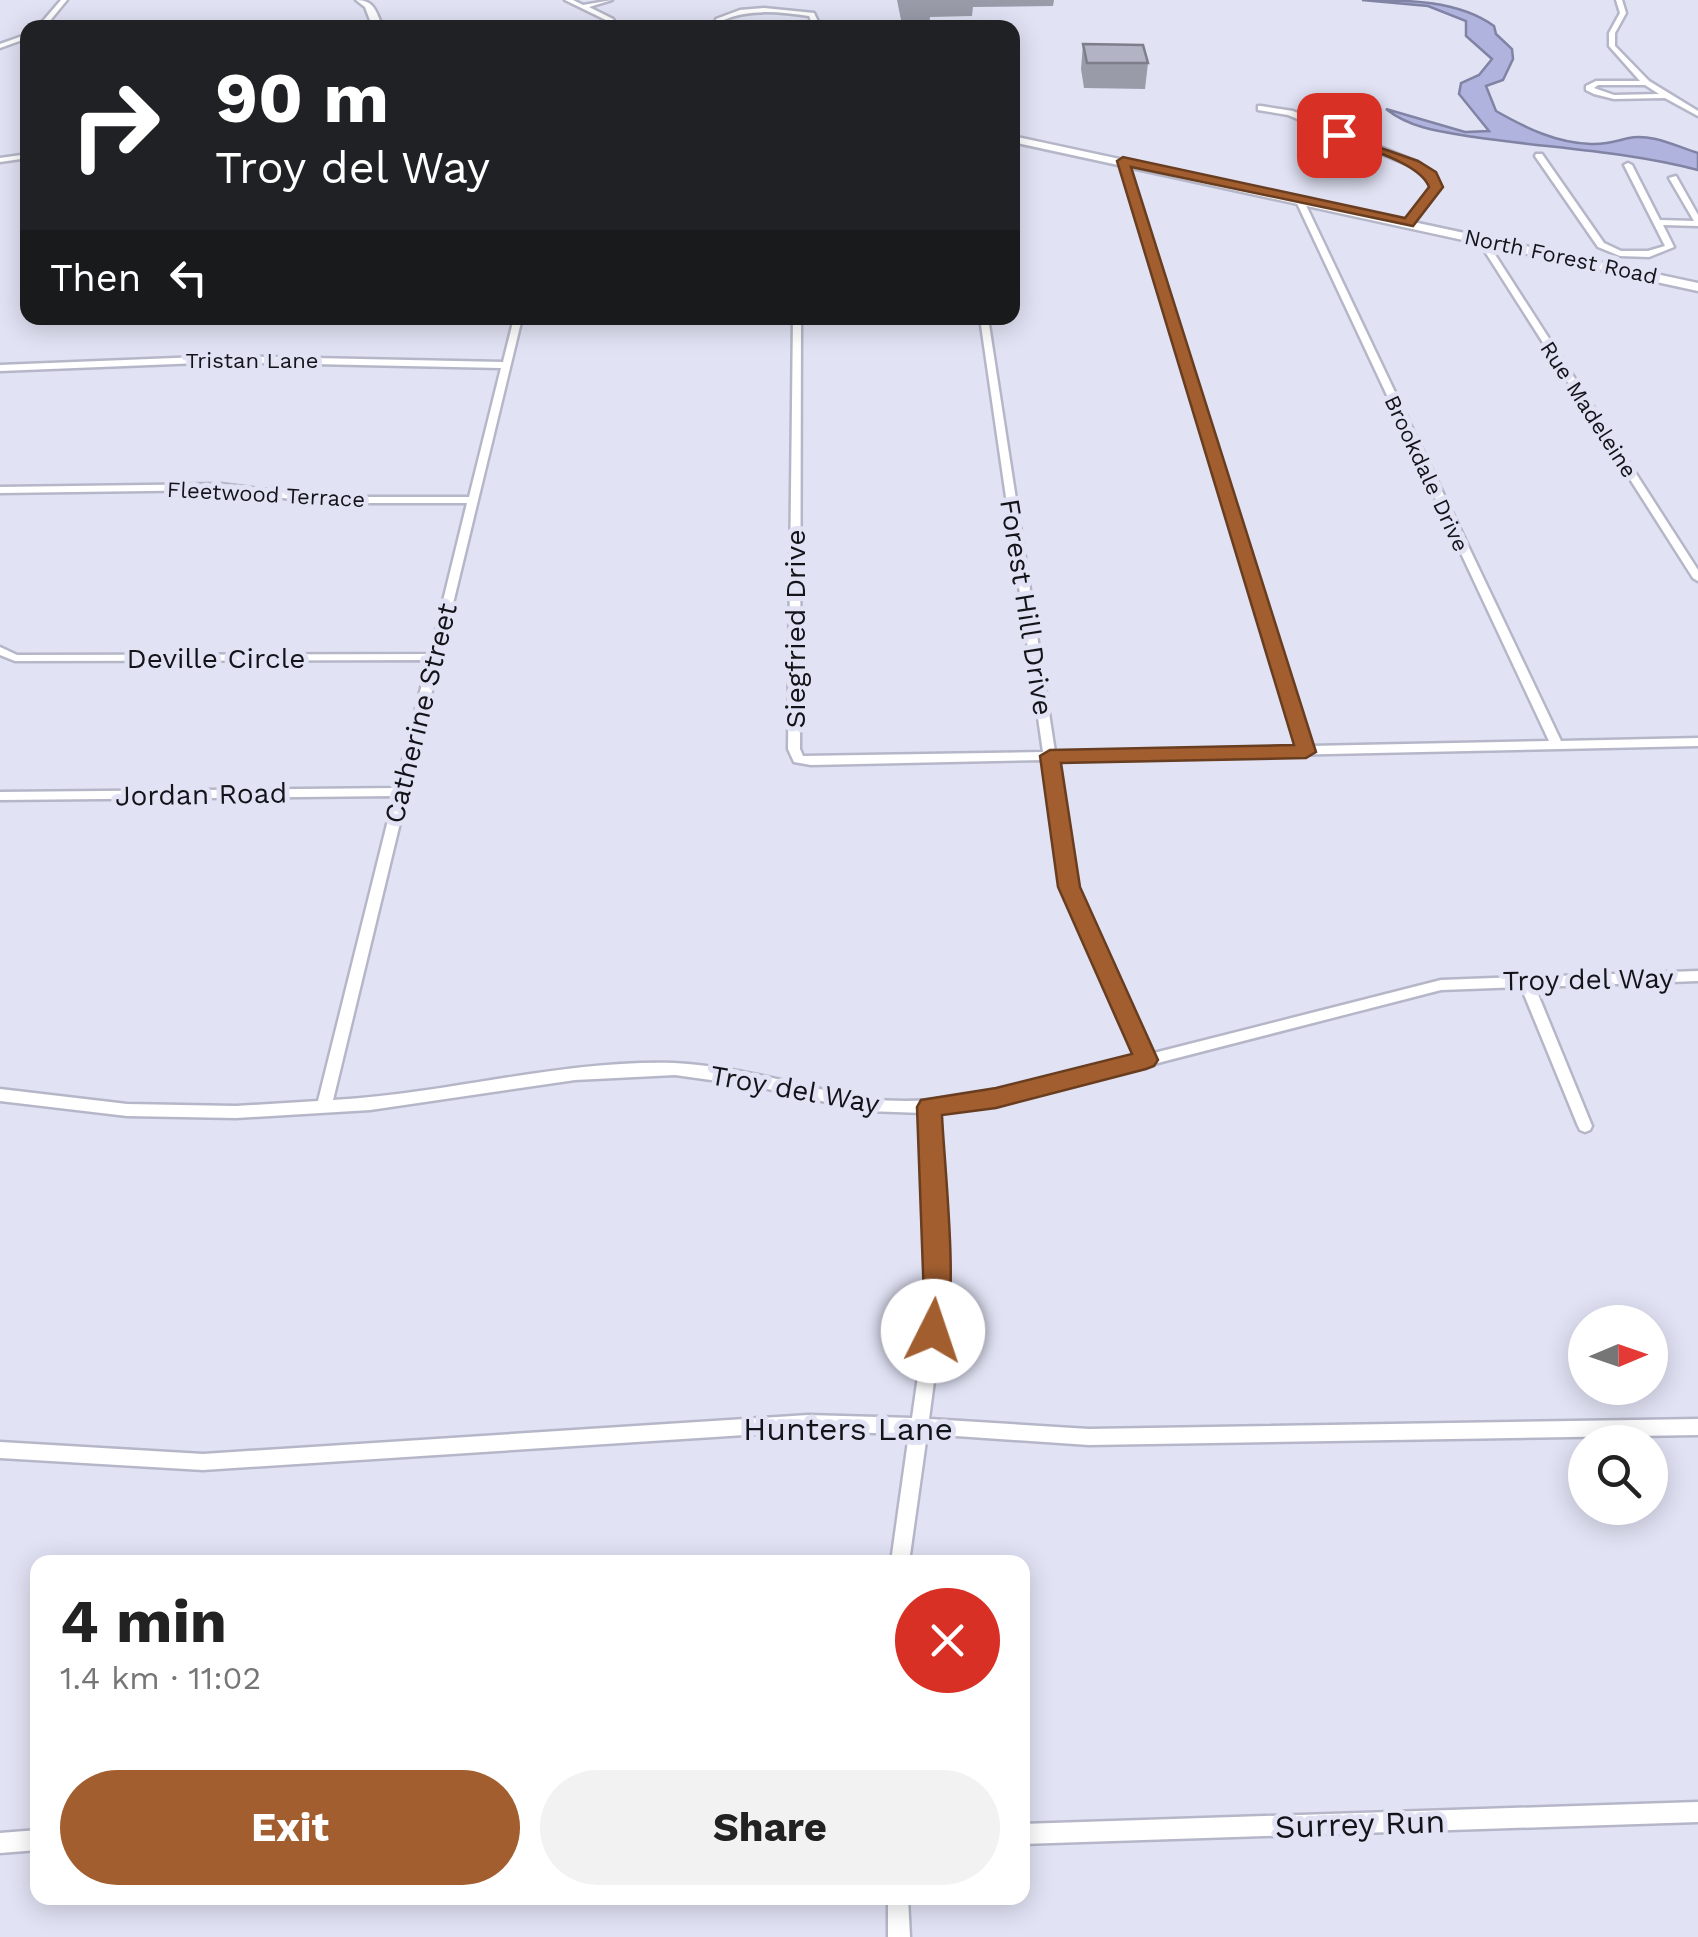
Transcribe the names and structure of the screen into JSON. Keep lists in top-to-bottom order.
{
  "streets": {
    "street": [
      "North Forest Road",
      "Tristan Lane",
      "Rue Madeleine",
      "Brookdale Drive",
      "Fleetwood Terrace",
      "Forest Hill Drive",
      "Siegfried Drive",
      "Deville Circle",
      "Catherine Street",
      "Jordan Road",
      "Troy del Way",
      "Hunters Lane",
      "Surrey Run"
    ]
  },
  "crossings": [
    ["North Forest Road", "Rue Madeleine"],
    ["North Forest Road", "Brookdale Drive"],
    ["Tristan Lane", "Catherine Street"],
    ["Brookdale Drive", "Siegfried Drive"],
    ["Fleetwood Terrace", "Catherine Street"],
    ["Forest Hill Drive", "Siegfried Drive"],
    ["Forest Hill Drive", "Troy del Way"],
    ["Deville Circle", "Catherine Street"],
    ["Catherine Street", "Jordan Road"],
    ["Catherine Street", "Troy del Way"]
  ],
  "north": "right",
  "page": {
    "turn": ["90 m", "Troy del Way"],
    "then": "Then",
    "heading": ["4 min", "1.4 km · 11:02"],
    "buttons": ["Exit", "Share"]
  }
}
